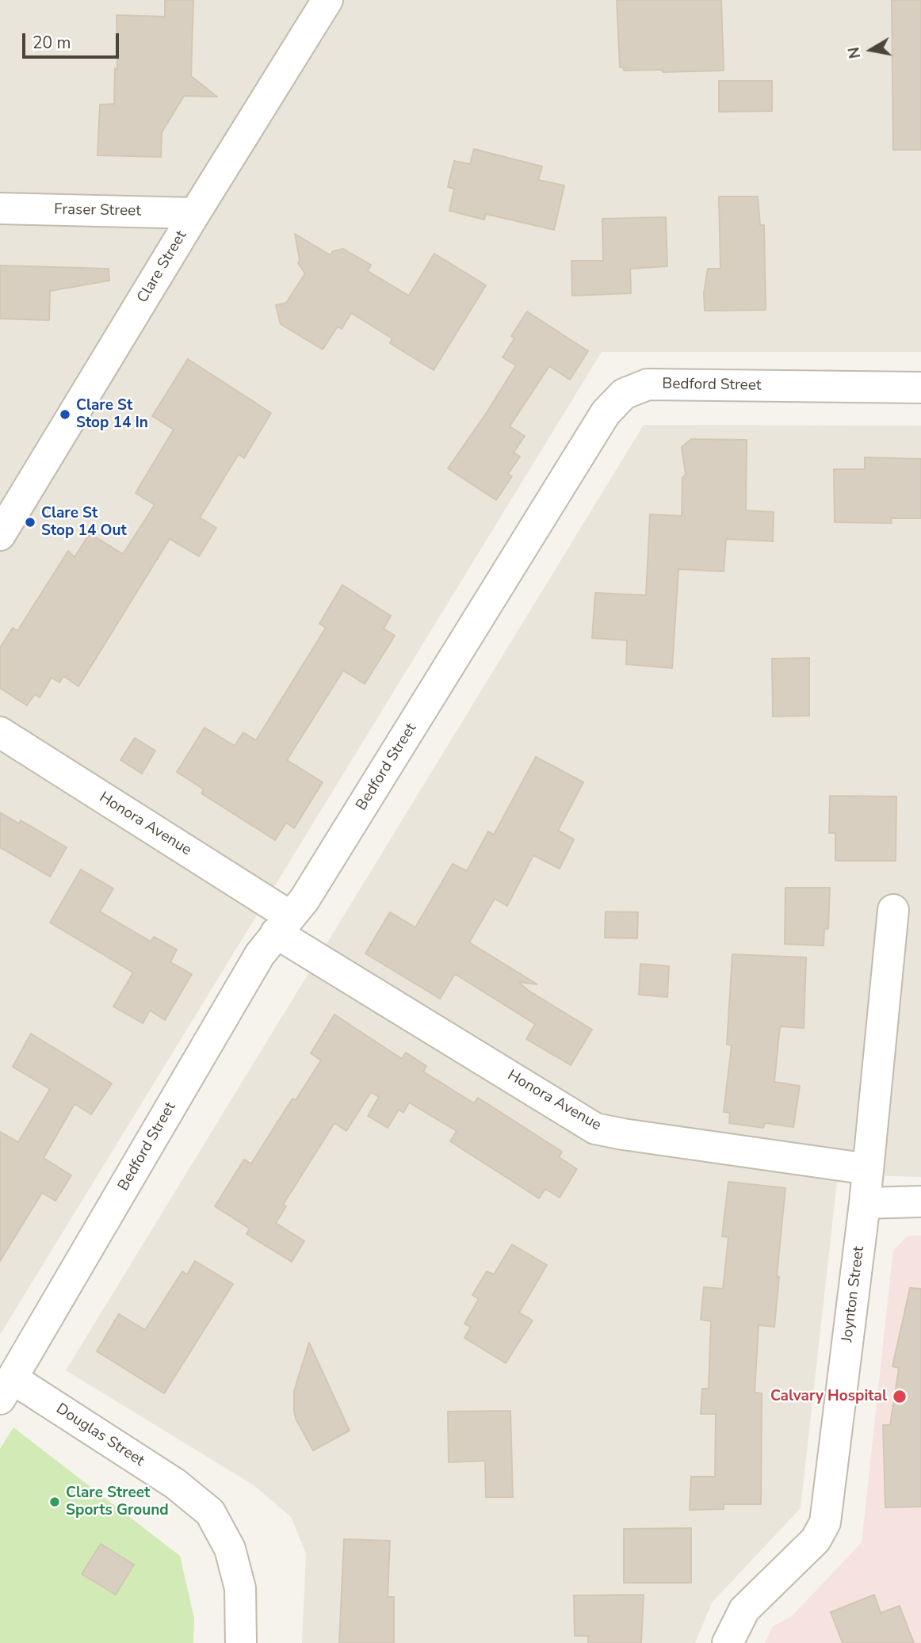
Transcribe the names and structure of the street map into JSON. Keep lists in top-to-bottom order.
{
  "streets": {
    "street": [
      "Fraser Street",
      "Clare Street",
      "Bedford Street",
      "Honora Avenue",
      "Joynton Street",
      "Douglas Street"
    ]
  },
  "crossings": [
    ["Fraser Street", "Clare Street"],
    ["Bedford Street", "Honora Avenue"],
    ["Bedford Street", "Douglas Street"],
    ["Honora Avenue", "Joynton Street"]
  ],
  "places": [
    "Clare St Stop 14 In",
    "Clare St Stop 14 Out",
    "Calvary Hospital",
    "Clare Street Sports Ground"
  ],
  "scale_bar": "20 m",
  "north": "left"
}
